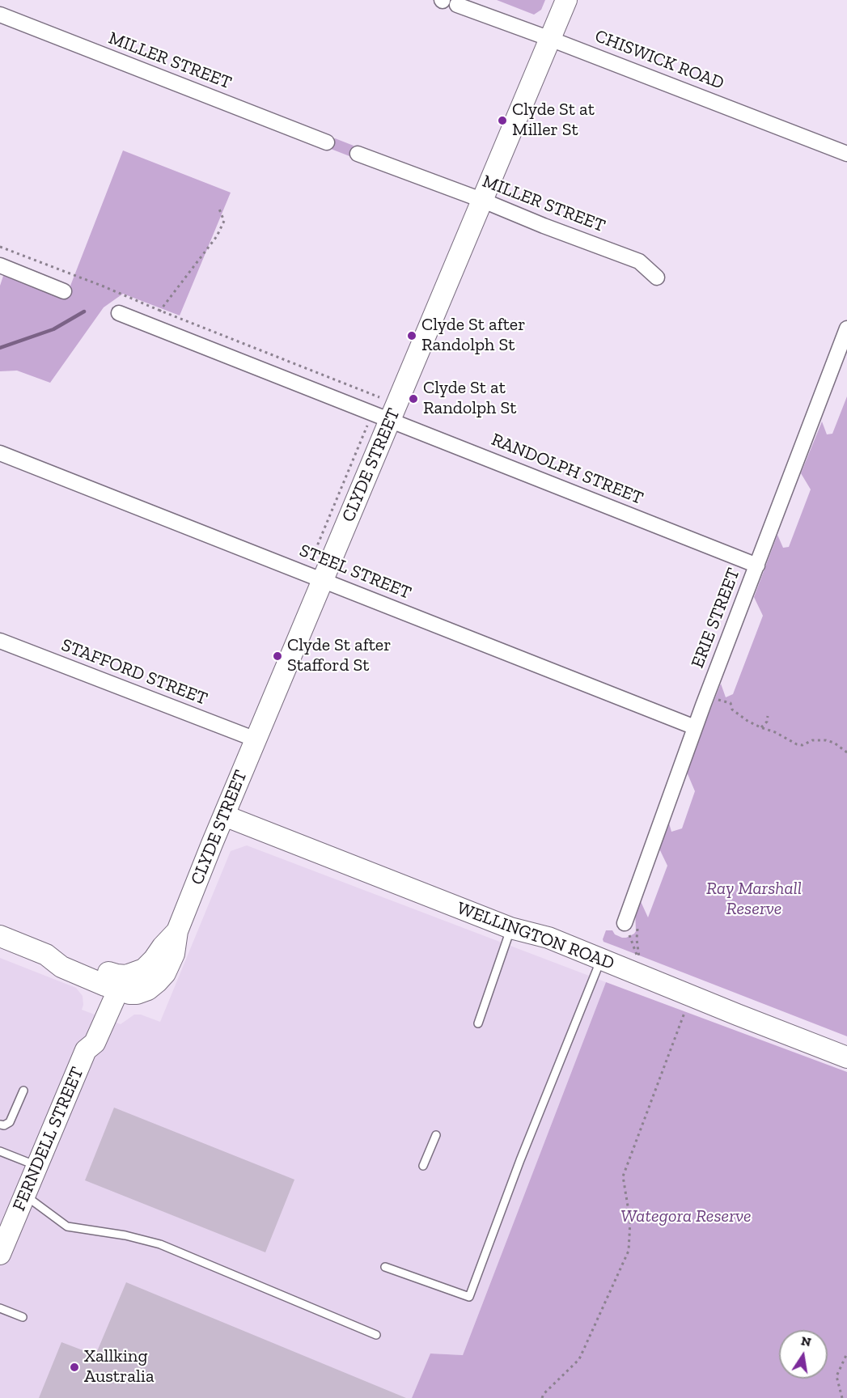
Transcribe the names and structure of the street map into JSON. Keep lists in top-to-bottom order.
{
  "streets": {
    "main road": ["CLYDE STREET", "WELLINGTON ROAD", "FERNDELL STREET"],
    "street": [
      "CHISWICK ROAD",
      "MILLER STREET",
      "RANDOLPH STREET",
      "STEEL STREET",
      "ERIE STREET",
      "STAFFORD STREET"
    ]
  },
  "crossings": [
    ["CHISWICK ROAD", "CLYDE STREET"],
    ["MILLER STREET", "CLYDE STREET"],
    ["CLYDE STREET", "RANDOLPH STREET"],
    ["CLYDE STREET", "STEEL STREET"],
    ["CLYDE STREET", "STAFFORD STREET"],
    ["CLYDE STREET", "WELLINGTON ROAD"],
    ["CLYDE STREET", "FERNDELL STREET"],
    ["RANDOLPH STREET", "ERIE STREET"],
    ["STEEL STREET", "ERIE STREET"]
  ],
  "parks": ["Ray Marshall Reserve", "Wategora Reserve"],
  "places": [
    "Clyde St at Miller St",
    "Clyde St after Randolph St",
    "Clyde St at Randolph St",
    "Clyde St after Stafford St",
    "Xallking Australia"
  ],
  "north": "top"
}
